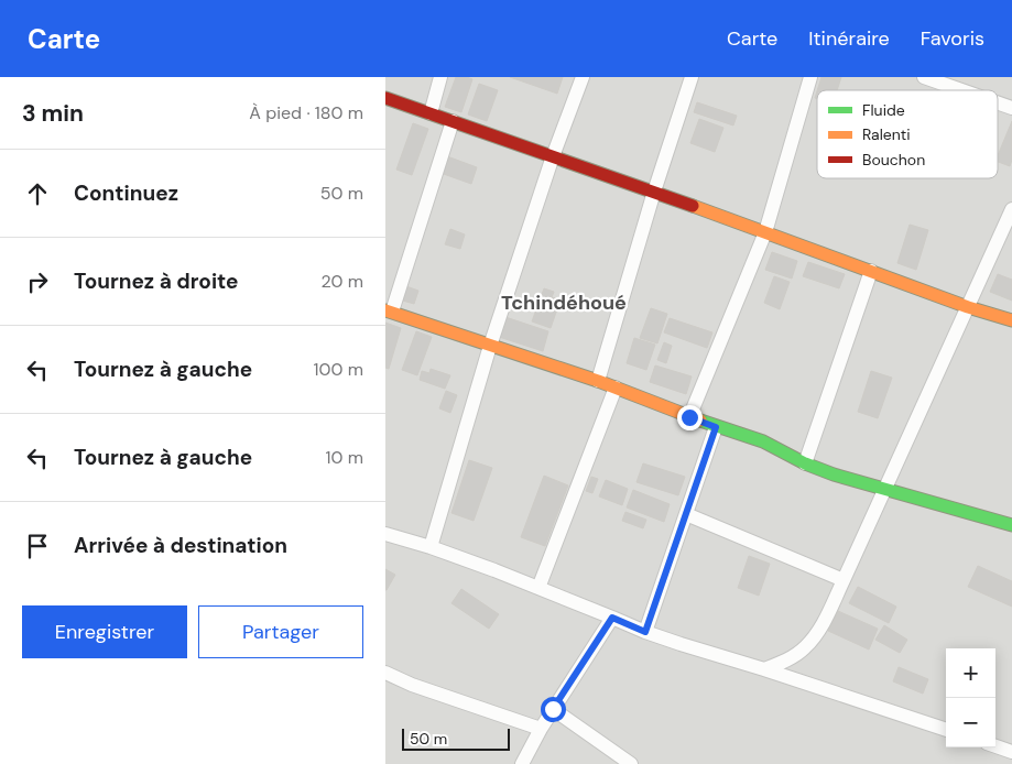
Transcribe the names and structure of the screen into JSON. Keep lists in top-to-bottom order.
{
  "districts": ["Tchindéhoué"],
  "legend": ["Fluide", "Ralenti", "Bouchon"],
  "scale_bar": "50 m",
  "page": {
    "header": "Carte",
    "nav": ["Carte", "Itinéraire", "Favoris"],
    "heading": ["3 min", "À pied · 180 m"],
    "list": [
      ["Continuez", "50 m"],
      ["Tournez à droite", "20 m"],
      ["Tournez à gauche", "100 m"],
      ["Tournez à gauche", "10 m"],
      "Arrivée à destination"
    ],
    "buttons": ["Enregistrer", "Partager"],
    "map_buttons": ["+", "−"],
    "scale": "50 m"
  }
}
